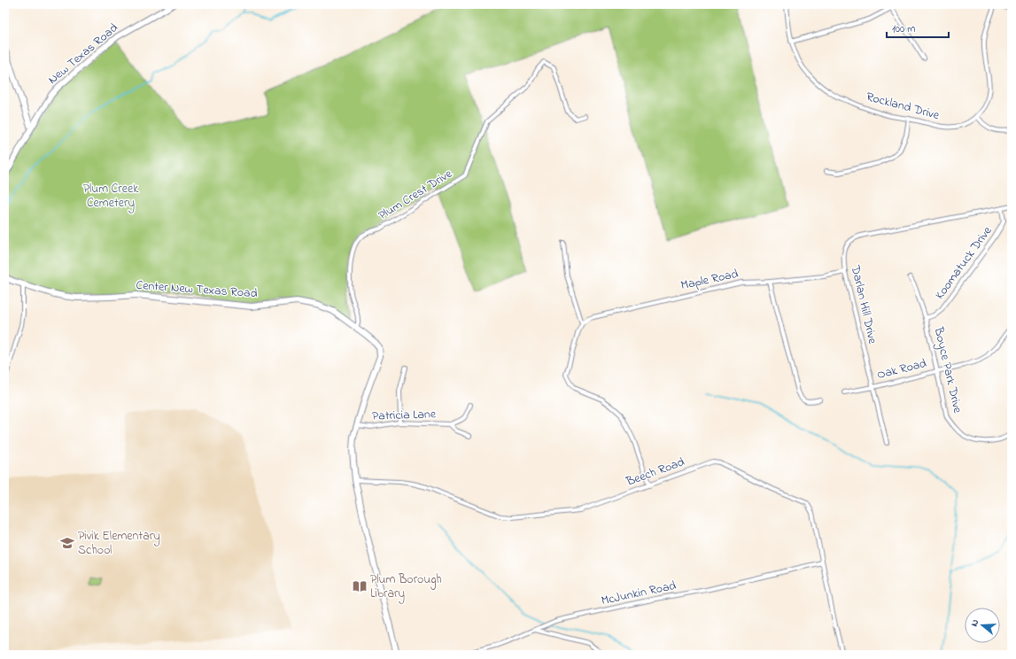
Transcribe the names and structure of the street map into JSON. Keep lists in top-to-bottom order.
{
  "streets": {
    "street": [
      "New Texas Road",
      "Rockland Drive",
      "Plum Crest Drive",
      "Koomatuck Drive",
      "Maple Road",
      "Center New Texas Road",
      "Darlan Hill Drive",
      "Oak Road",
      "Boyce Park Drive",
      "Patricia Lane",
      "Beech Road",
      "McJunkin Road"
    ]
  },
  "crossings": [
    ["Plum Crest Drive", "Center New Texas Road"],
    ["Koomatuck Drive", "Darlan Hill Drive"],
    ["Koomatuck Drive", "Boyce Park Drive"],
    ["Maple Road", "Darlan Hill Drive"],
    ["Center New Texas Road", "Patricia Lane"],
    ["Center New Texas Road", "Beech Road"],
    ["Darlan Hill Drive", "Oak Road"],
    ["Oak Road", "Boyce Park Drive"],
    ["Beech Road", "McJunkin Road"]
  ],
  "parks": ["Plum Creek Cemetery"],
  "places": {
    "school or university": ["Pivik Elementary School"],
    "library": ["Plum Borough Library"]
  },
  "scale_bar": "100 m",
  "north": "left"
}
